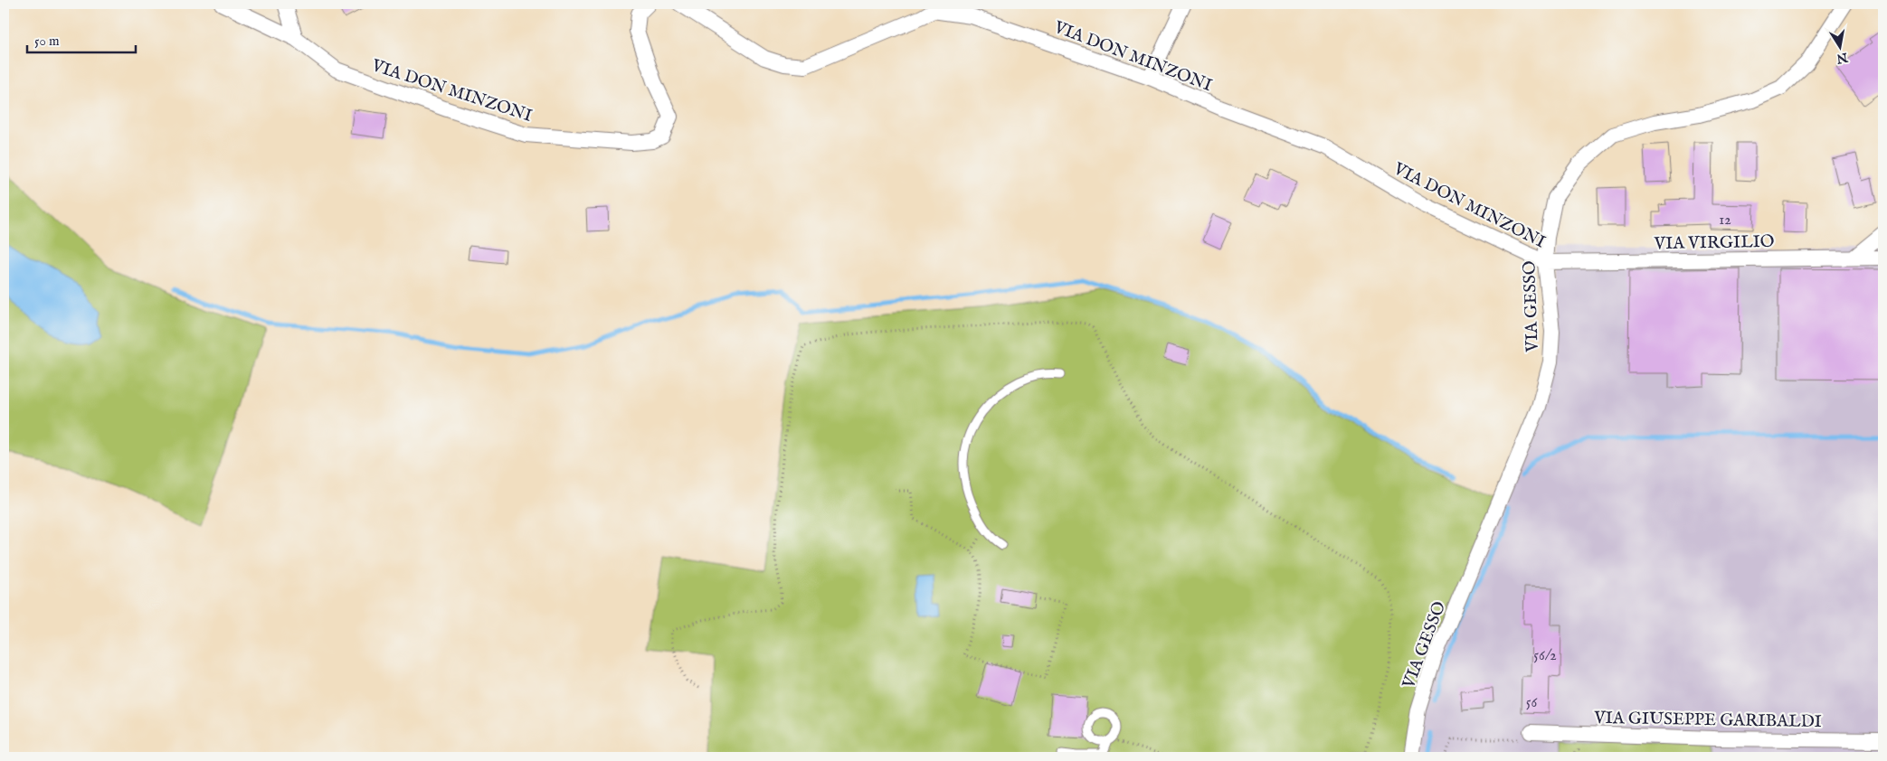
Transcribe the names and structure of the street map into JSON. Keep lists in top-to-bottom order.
{
  "streets": {
    "street": [
      "VIA DON MINZONI",
      "VIA VIRGILIO",
      "VIA GESSO",
      "VIA GIUSEPPE GARIBALDI"
    ]
  },
  "crossings": [
    ["VIA DON MINZONI", "VIA VIRGILIO"],
    ["VIA DON MINZONI", "VIA GESSO"],
    ["VIA VIRGILIO", "VIA GESSO"]
  ],
  "house_numbers": ["12", "56/2", "56"],
  "scale_bar": "50 m",
  "north": "bottom"
}
